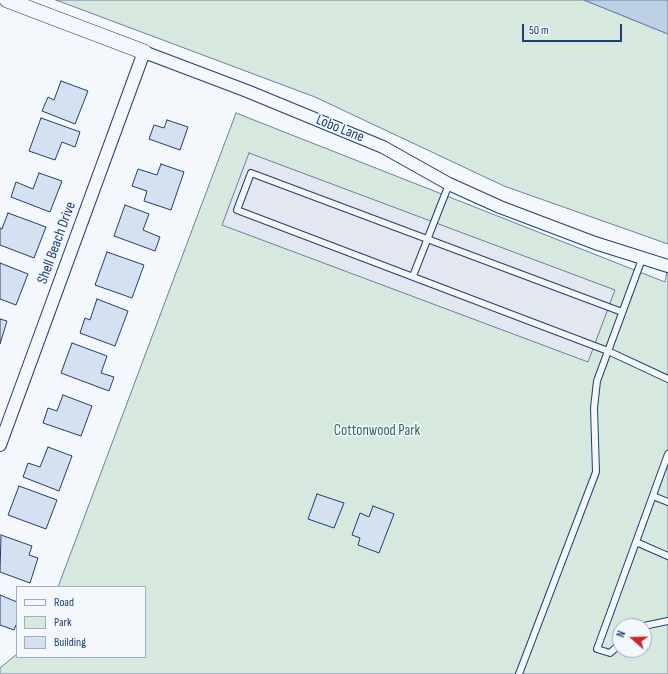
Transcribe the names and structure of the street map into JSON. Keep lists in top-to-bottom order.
{
  "streets": {
    "street": ["Lobo Lane", "Shell Beach Drive"]
  },
  "crossings": [
    ["Lobo Lane", "Shell Beach Drive"]
  ],
  "parks": ["Cottonwood Park"],
  "legend": ["Road", "Park", "Building"],
  "scale_bar": "50 m",
  "north": "left"
}
